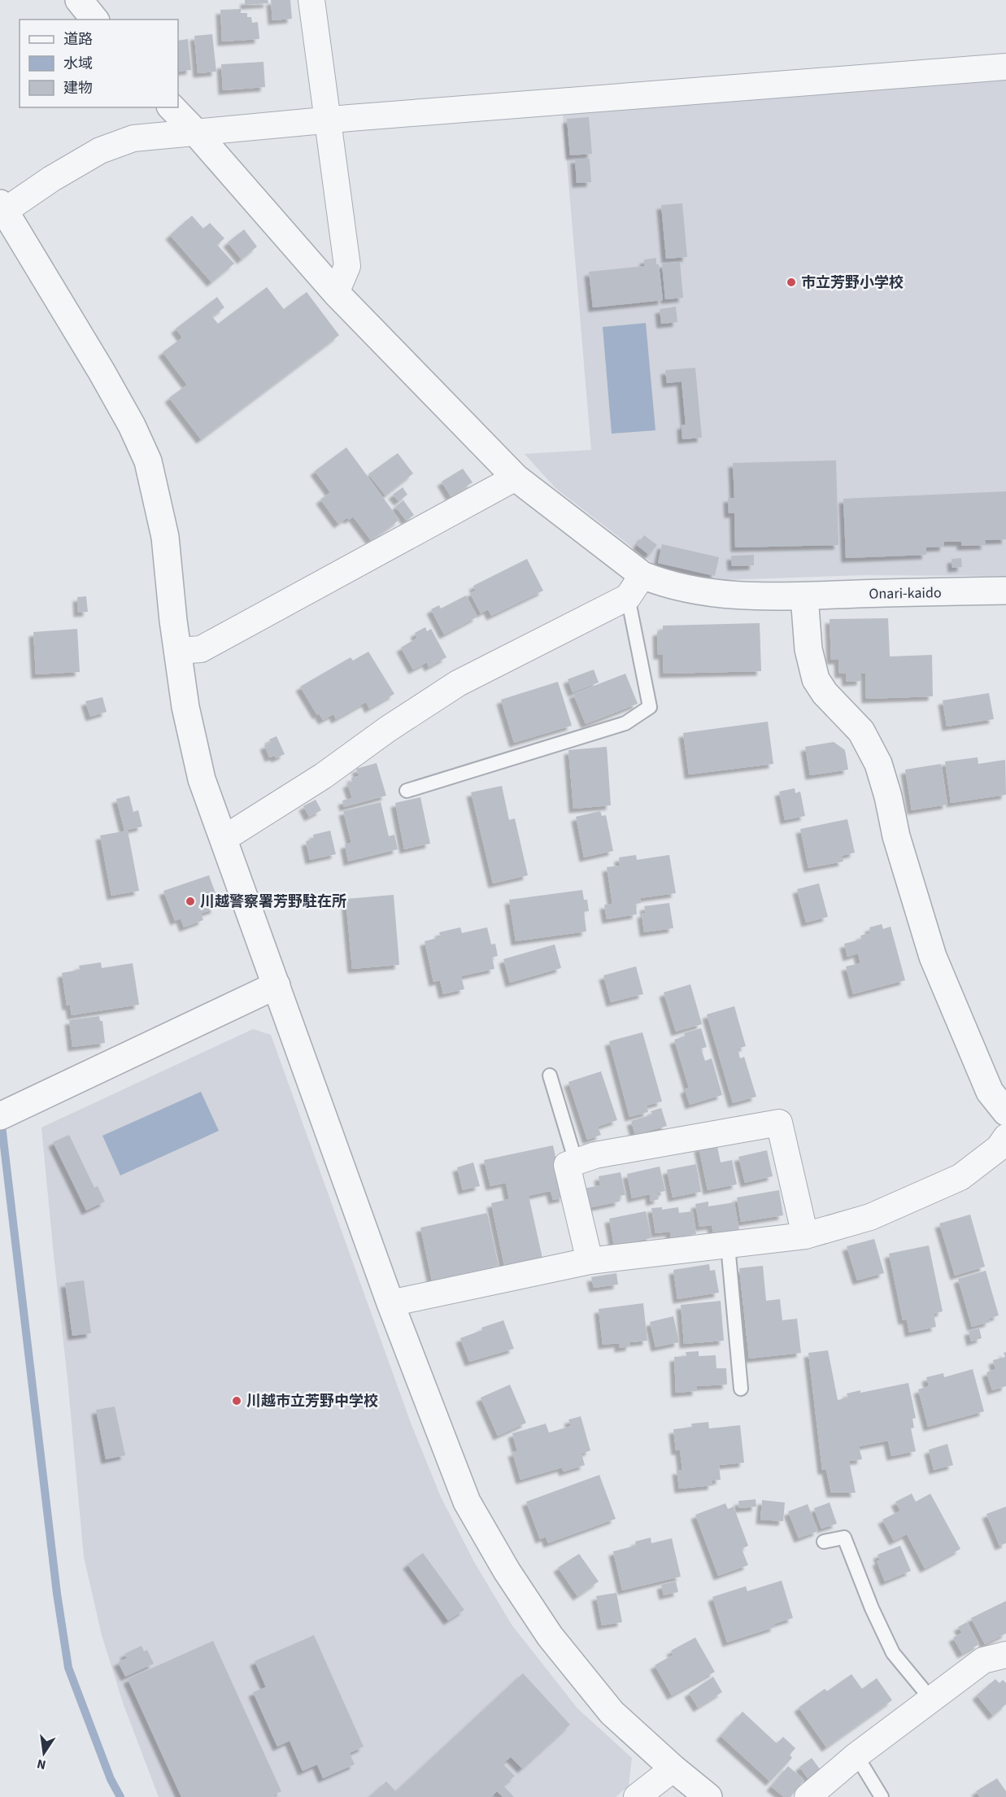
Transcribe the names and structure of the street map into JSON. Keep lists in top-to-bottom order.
{
  "streets": {
    "street": ["Onari-kaido"]
  },
  "places": ["市立芳野小学校", "川越警察署芳野駐在所", "川越市立芳野中学校"],
  "legend": ["道路", "水域", "建物"],
  "north": "bottom"
}
